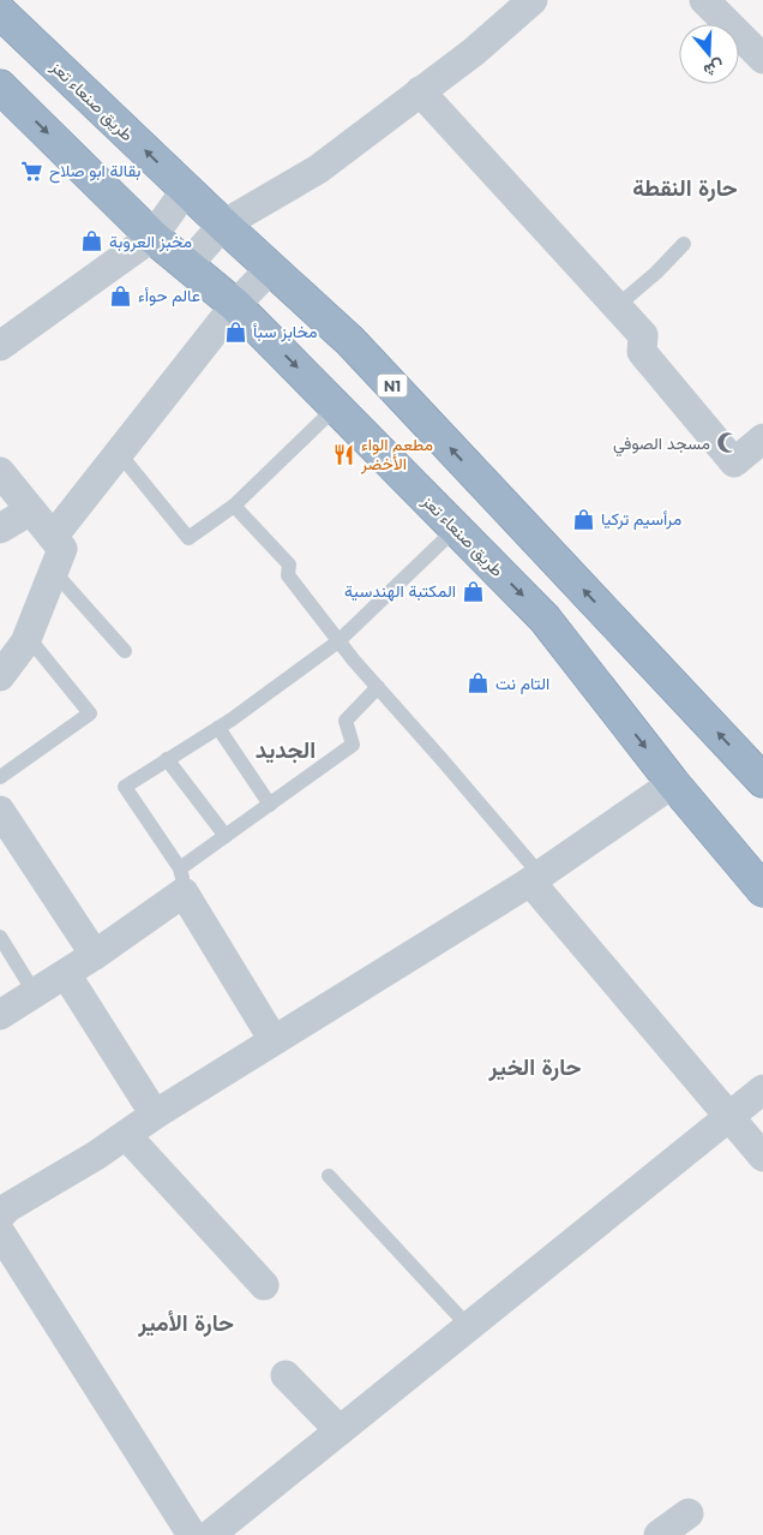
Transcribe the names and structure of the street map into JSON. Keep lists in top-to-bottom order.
{
  "streets": {
    "highway": ["طريق صنعاء تعز", "N1"]
  },
  "districts": [
    "حارة النقطة",
    "الجديد",
    "حارة الخير",
    "حارة الأمير"
  ],
  "places": {
    "supermarket": ["بقالة ابو صلاح"],
    "shop": [
      "مخبز العروبة",
      "عالم حوأء",
      "مخابز سبأ",
      "مرأسيم تركيا",
      "المكتبة الهندسية",
      "التام نت"
    ],
    "mosque": ["مسجد الصوفي"],
    "restaurant": ["مطعم الواء الأخضر"]
  },
  "north": "bottom"
}
